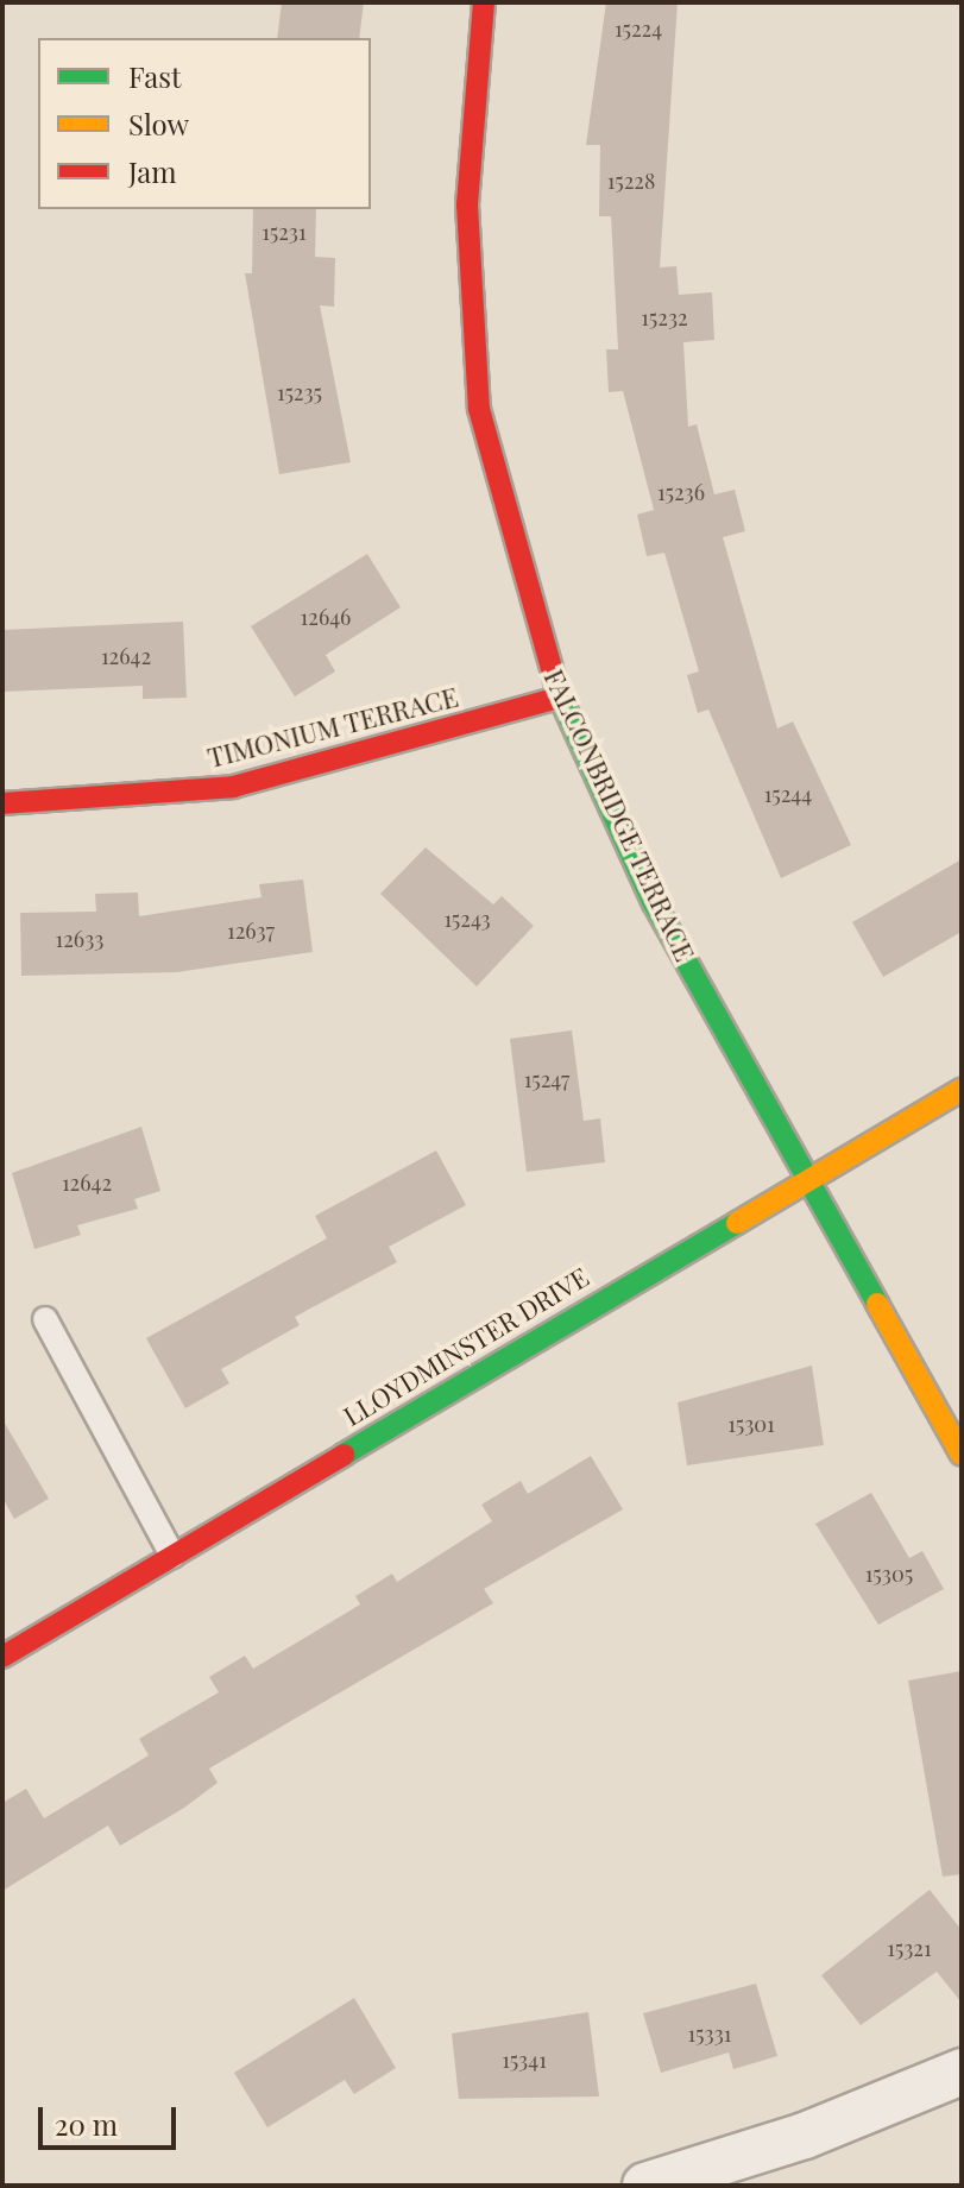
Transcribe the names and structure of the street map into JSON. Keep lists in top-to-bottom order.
{
  "streets": {
    "street": ["TIMONIUM TERRACE", "FALCONBRIDGE TERRACE", "LLOYDMINSTER DRIVE"]
  },
  "crossings": [
    ["TIMONIUM TERRACE", "FALCONBRIDGE TERRACE"],
    ["FALCONBRIDGE TERRACE", "LLOYDMINSTER DRIVE"]
  ],
  "house_numbers": [
    "15224",
    "15228",
    "15231",
    "15232",
    "15235",
    "15236",
    "12646",
    "12642",
    "15244",
    "15243",
    "12637",
    "12633",
    "15247",
    "12642",
    "15301",
    "15305",
    "15321",
    "15331",
    "15341"
  ],
  "legend": ["Fast", "Slow", "Jam"],
  "scale_bar": "20 m"
}
